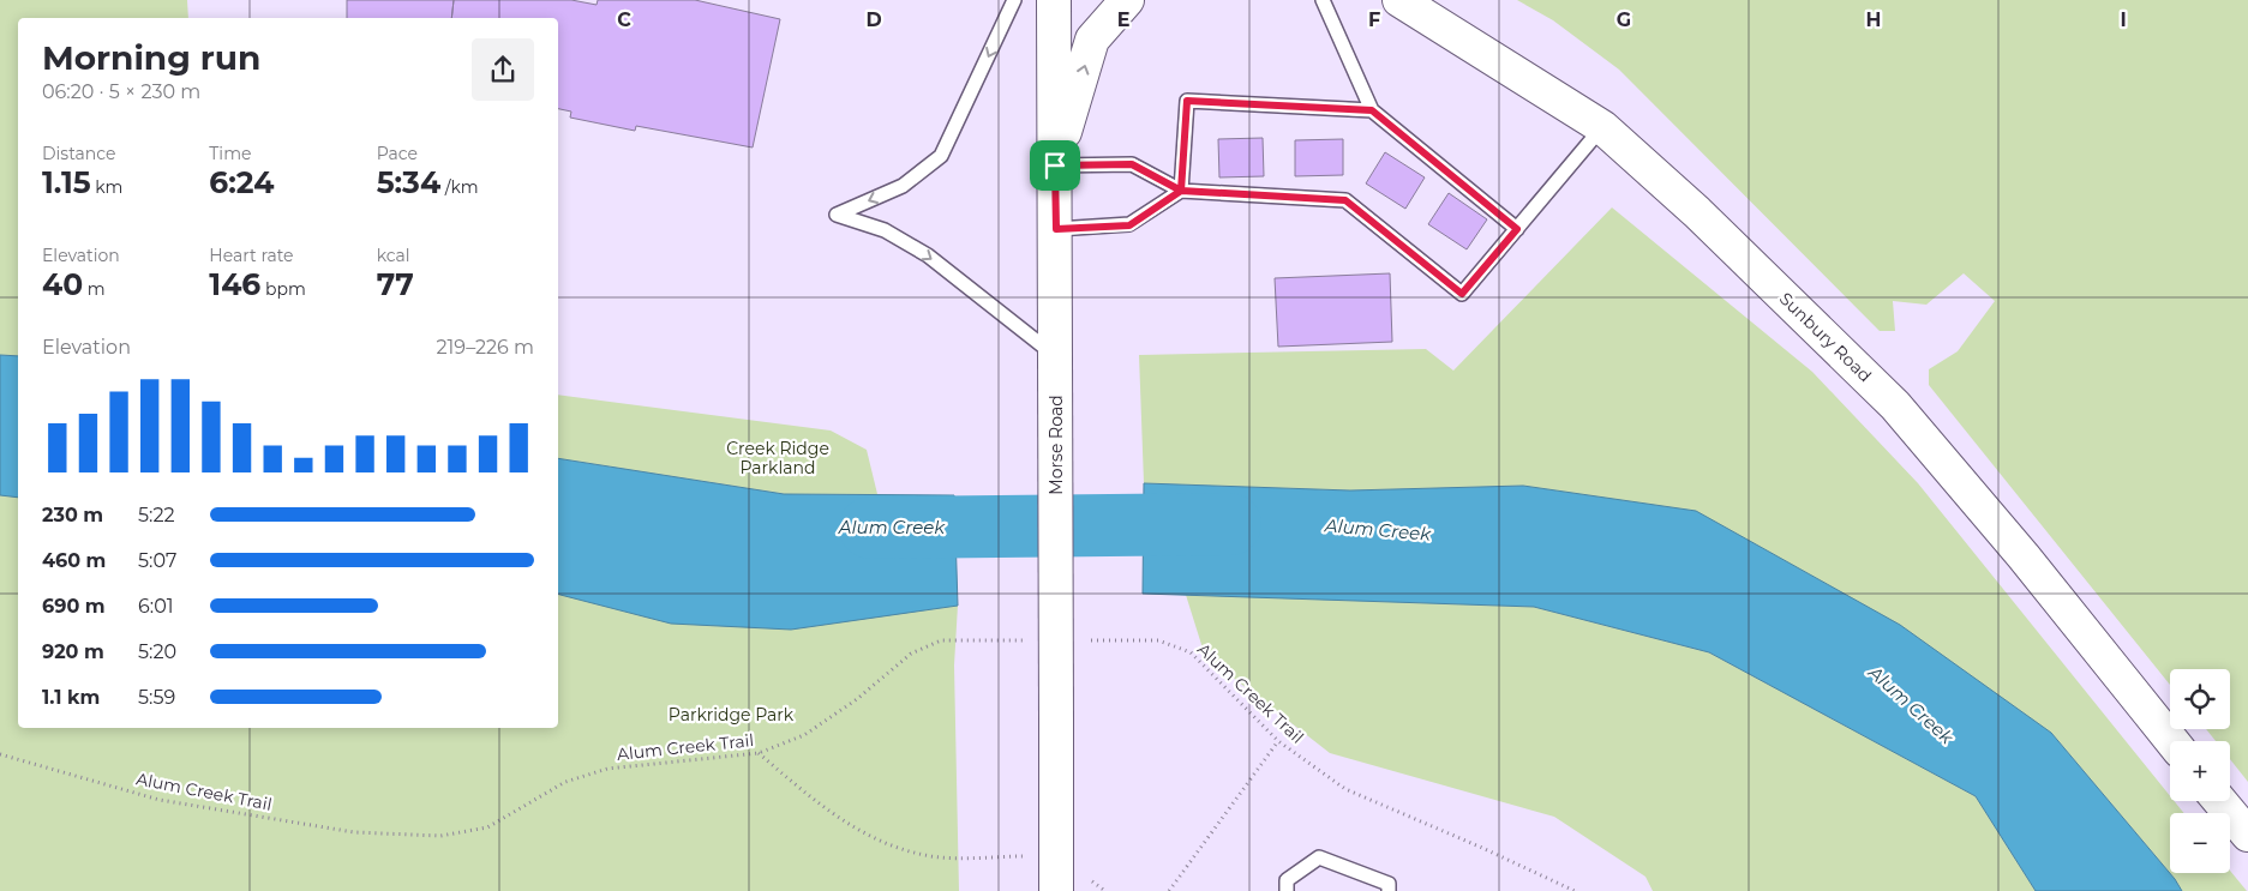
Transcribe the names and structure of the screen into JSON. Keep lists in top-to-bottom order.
{
  "streets": {
    "main road": ["Sunbury Road", "Morse Road"],
    "path": ["Alum Creek Trail"]
  },
  "water": ["Alum Creek"],
  "parks": ["Creek Ridge Parkland", "Parkridge Park"],
  "page": {
    "heading": ["Morning run", "06:20 · 5 × 230 m"],
    "stats": [
      ["Distance", "1.15 km"],
      ["Time", "6:24"],
      ["Pace", "5:34 /km"],
      ["Elevation", "40 m"],
      ["Heart rate", "146 bpm"],
      ["kcal", "77"]
    ],
    "chart": ["Elevation", "219–226 m"],
    "list": [
      {
        "name": "230 m",
        "note": "5:22"
      },
      {
        "name": "460 m",
        "note": "5:07"
      },
      {
        "name": "690 m",
        "note": "6:01"
      },
      {
        "name": "920 m",
        "note": "5:20"
      },
      {
        "name": "1.1 km",
        "note": "5:59"
      }
    ],
    "map_buttons": ["+", "−"]
  },
  "grid": {
    "columns": [
      "C",
      "D",
      "E",
      "F",
      "G",
      "H",
      "I"
    ]
  }
}
